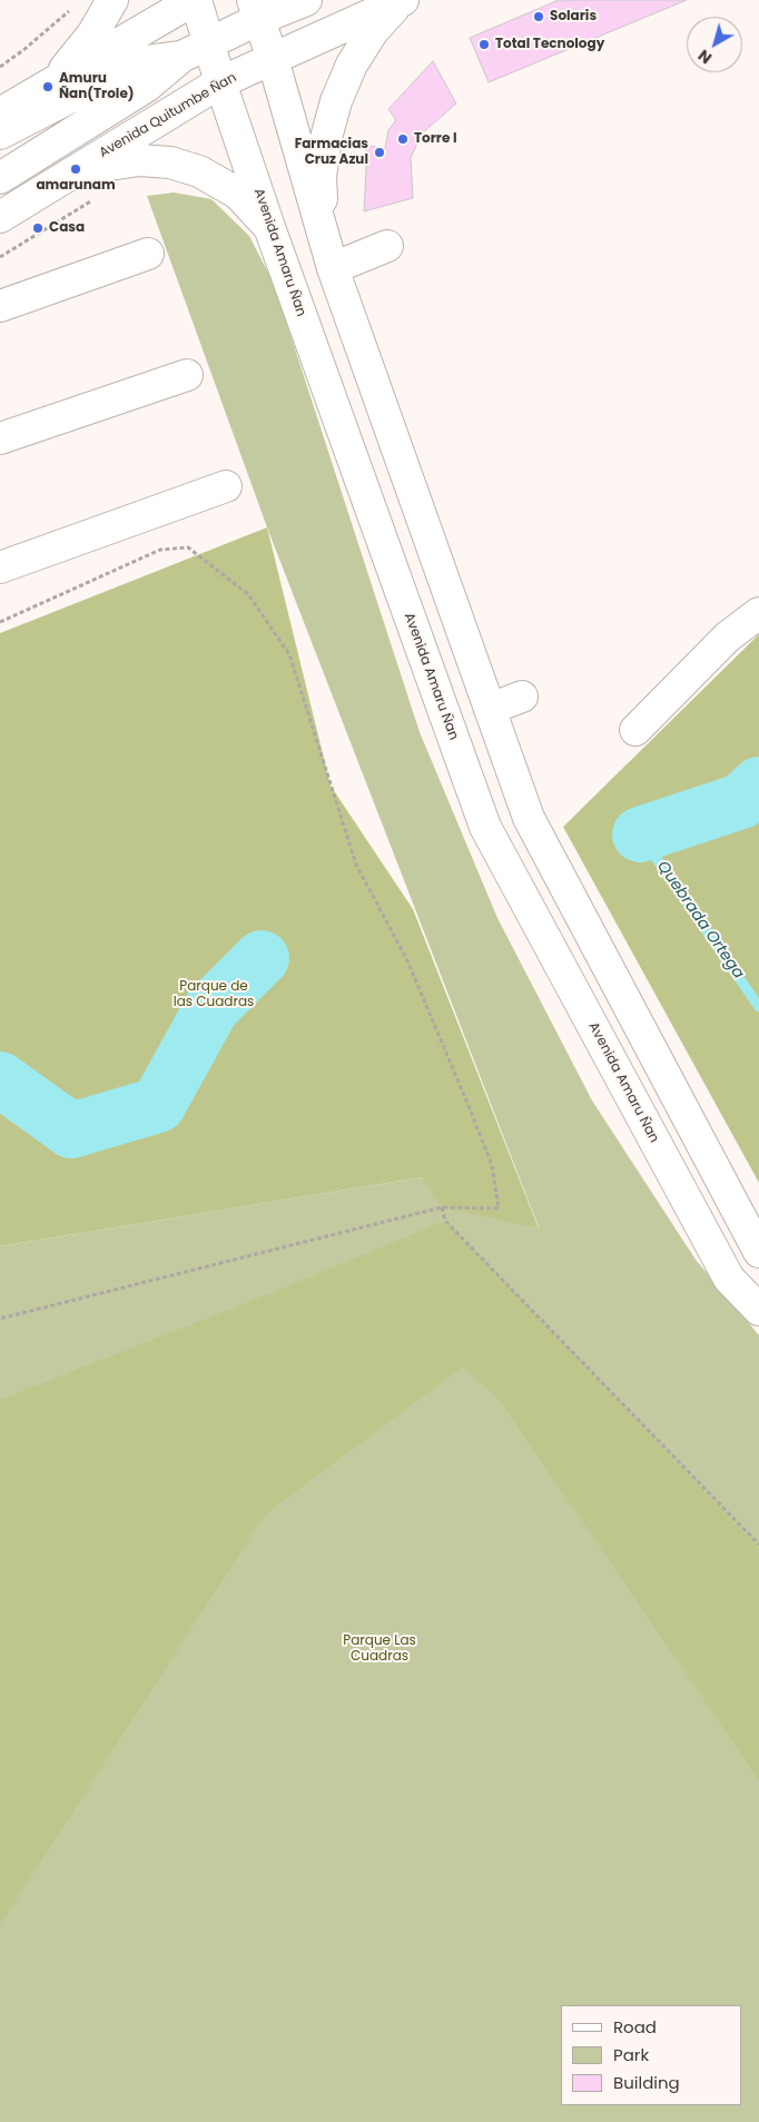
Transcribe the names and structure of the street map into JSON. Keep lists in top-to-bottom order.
{
  "streets": {
    "main road": ["Avenida Quitumbe Ñan", "Avenida Amaru Ñan"]
  },
  "crossings": [
    ["Avenida Quitumbe Ñan", "Avenida Amaru Ñan"]
  ],
  "water": ["Quebrada Ortega"],
  "parks": ["Parque de las Cuadras", "Parque Las Cuadras"],
  "places": [
    "Solaris",
    "Total Tecnology",
    "Amuru Ñan(Trole)",
    "Torre I",
    "Farmacias Cruz Azul",
    "amarunam",
    "Casa"
  ],
  "legend": ["Road", "Park", "Building"],
  "north": "bottom left"
}
